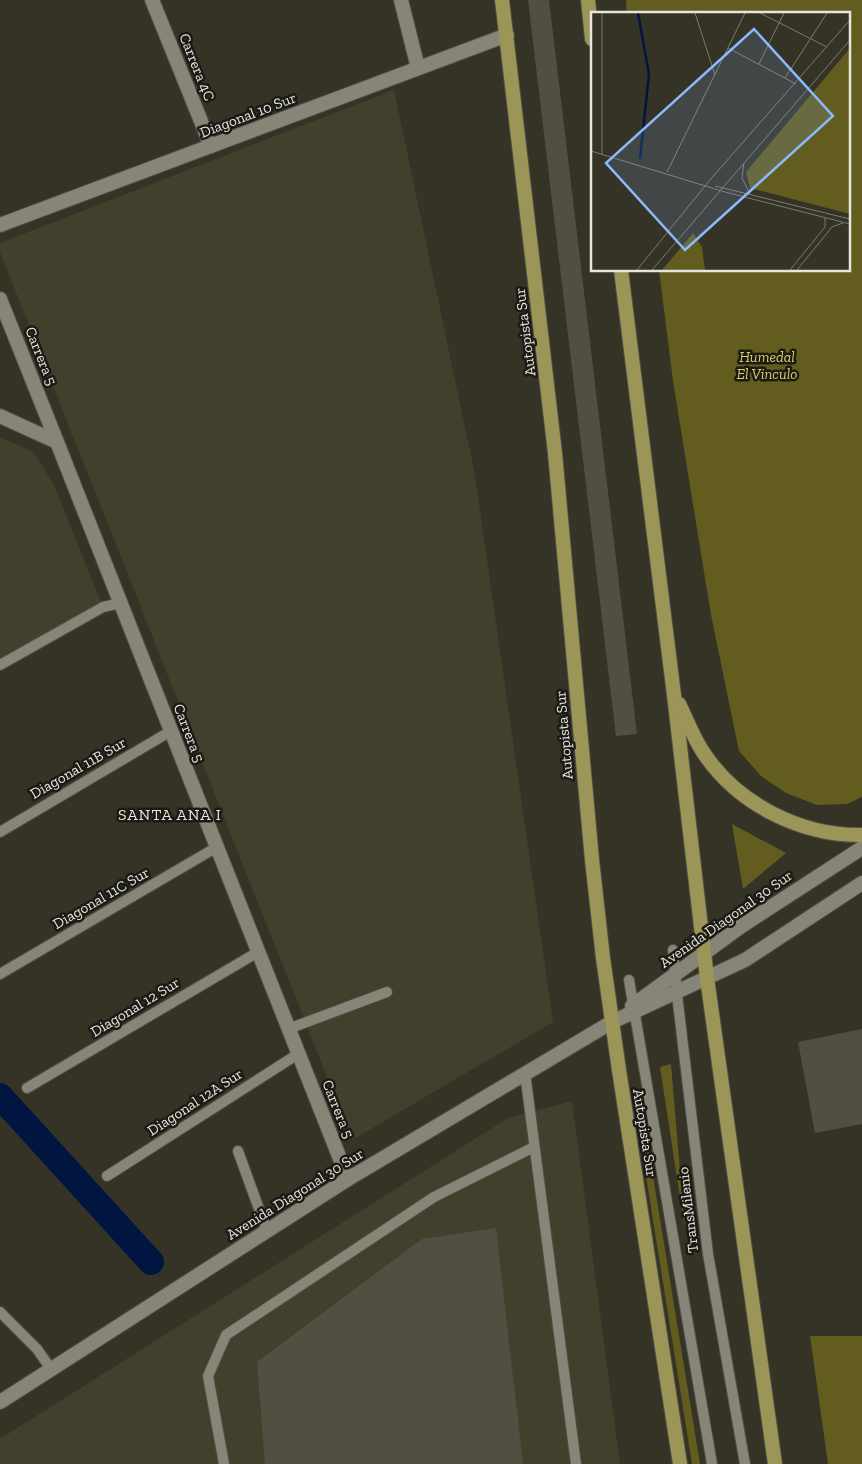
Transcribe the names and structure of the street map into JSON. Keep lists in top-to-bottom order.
{
  "streets": {
    "highway": ["Autopista Sur"],
    "street": [
      "Carrera 4C",
      "Diagonal 10 Sur",
      "Carrera 5",
      "Avenida Diagonal 30 Sur"
    ],
    "lane": [
      "Diagonal 11B Sur",
      "Diagonal 11C Sur",
      "Diagonal 12 Sur",
      "Diagonal 12A Sur",
      "TransMilenio"
    ]
  },
  "crossings": [
    ["Carrera 4C", "Diagonal 10 Sur"],
    ["Diagonal 10 Sur", "Autopista Sur"],
    ["Autopista Sur", "Avenida Diagonal 30 Sur"],
    ["Carrera 5", "Diagonal 11B Sur"],
    ["Carrera 5", "Diagonal 11C Sur"],
    ["Carrera 5", "Avenida Diagonal 30 Sur"],
    ["Carrera 5", "Diagonal 12 Sur"],
    ["Carrera 5", "Diagonal 12A Sur"],
    ["Avenida Diagonal 30 Sur", "TransMilenio"]
  ],
  "districts": ["SANTA ANA I"],
  "parks": ["Humedal El Vinculo"]
}
